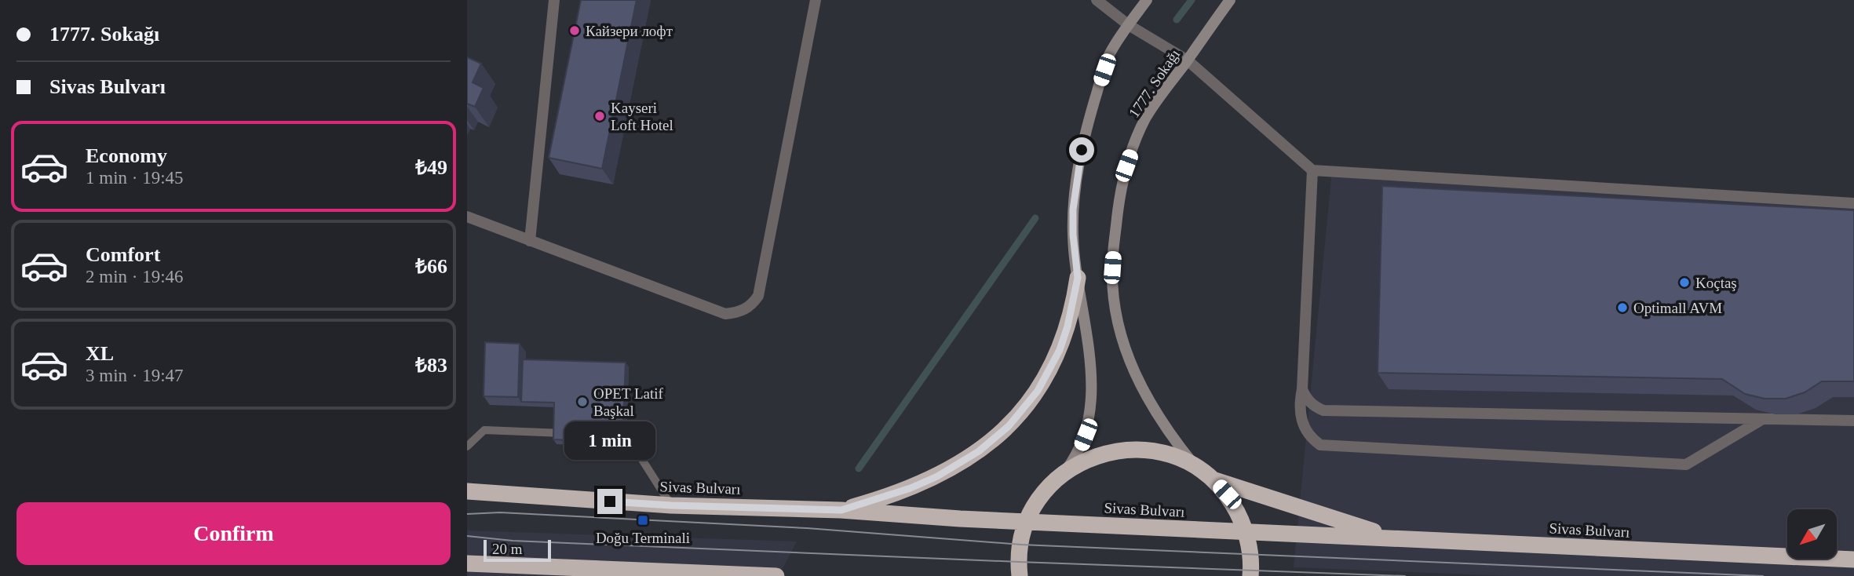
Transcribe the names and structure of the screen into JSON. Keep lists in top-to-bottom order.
{
  "streets": {
    "highway": ["Sivas Bulvarı"],
    "street": ["1777. Sokağı"]
  },
  "places": {
    "other": [
      "Кайзери лофт",
      "Kayseri Loft Hotel",
      "Koçtaş",
      "Optimall AVM",
      "OPET Latif Başkal"
    ],
    "transit": ["Doğu Terminali"]
  },
  "scale_bar": "20 m",
  "north": "bottom left",
  "page": {
    "banner": ["1777. Sokağı", "Sivas Bulvarı"],
    "list": [
      {
        "name": "Economy",
        "note": "1 min · 19:45",
        "value": "₺49"
      },
      {
        "name": "Comfort",
        "note": "2 min · 19:46",
        "value": "₺66"
      },
      {
        "name": "XL",
        "note": "3 min · 19:47",
        "value": "₺83"
      }
    ],
    "bubble": "1 min",
    "buttons": "Confirm",
    "scale": "20 m"
  }
}
